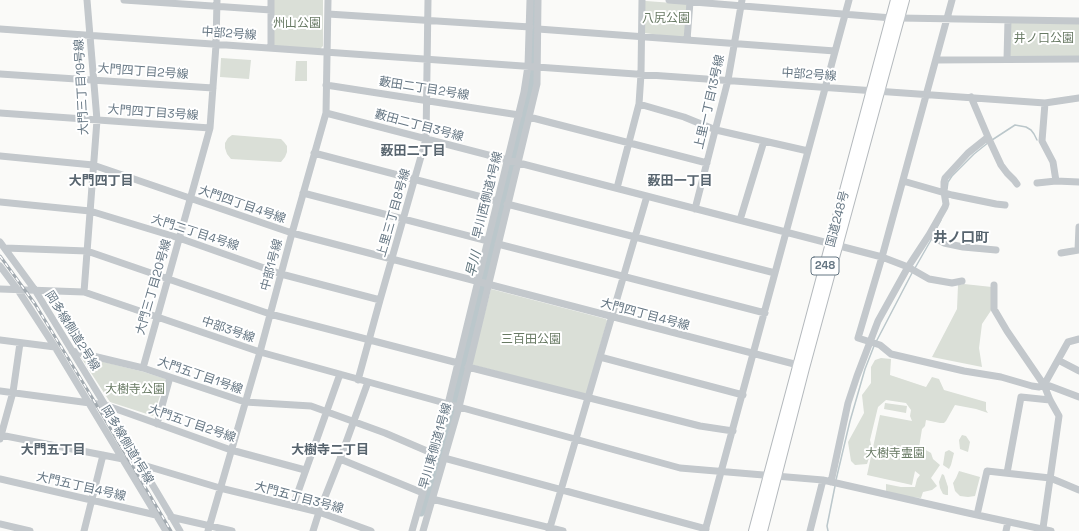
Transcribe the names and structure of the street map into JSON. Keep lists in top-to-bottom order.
{
  "streets": {
    "highway": ["国道248号", "248"],
    "street": [
      "中部2号線",
      "大門四丁目2号線",
      "大門三丁目19号線",
      "藪田二丁目2号線",
      "上里一丁目13号線",
      "大門四丁目3号線",
      "藪田二丁目3号線",
      "早川西側道1号線",
      "大門四丁目4号線",
      "上里三丁目8号線",
      "大門二丁目4号線",
      "中部1号線",
      "大門三丁目20号線",
      "中部3号線",
      "岡多線側道2号線",
      "大門五丁目1号線",
      "大門五丁目2号線",
      "岡多線側道1号線",
      "早川東側道1号線",
      "大門五丁目4号線",
      "大門五丁目3号線"
    ]
  },
  "crossings": [
    ["中部2号線", "大門三丁目19号線"],
    ["中部2号線", "上里一丁目13号線"],
    ["中部2号線", "早川西側道1号線"],
    ["中部2号線", "上里三丁目8号線"],
    ["中部2号線", "国道248号"],
    ["中部2号線", "中部1号線"],
    ["中部2号線", "大門三丁目20号線"],
    ["大門四丁目2号線", "大門三丁目19号線"],
    ["大門四丁目2号線", "大門三丁目20号線"],
    ["大門三丁目19号線", "大門四丁目3号線"],
    ["大門三丁目19号線", "大門四丁目4号線"],
    ["大門三丁目19号線", "大門二丁目4号線"],
    ["大門三丁目19号線", "中部3号線"],
    ["藪田二丁目2号線", "早川西側道1号線"],
    ["藪田二丁目2号線", "上里三丁目8号線"],
    ["藪田二丁目2号線", "中部1号線"],
    ["上里一丁目13号線", "藪田二丁目3号線"],
    ["大門四丁目3号線", "大門三丁目20号線"],
    ["藪田二丁目3号線", "早川西側道1号線"],
    ["藪田二丁目3号線", "上里三丁目8号線"],
    ["藪田二丁目3号線", "国道248号"],
    ["藪田二丁目3号線", "中部1号線"],
    ["早川西側道1号線", "大門四丁目4号線"],
    ["早川西側道1号線", "中部3号線"],
    ["早川西側道1号線", "大門五丁目1号線"],
    ["大門四丁目4号線", "上里三丁目8号線"],
    ["大門四丁目4号線", "国道248号"],
    ["大門四丁目4号線", "中部1号線"],
    ["大門四丁目4号線", "大門三丁目20号線"],
    ["大門四丁目4号線", "早川東側道1号線"],
    ["上里三丁目8号線", "大門二丁目4号線"],
    ["上里三丁目8号線", "中部3号線"],
    ["国道248号", "中部3号線"],
    ["大門二丁目4号線", "中部1号線"],
    ["大門二丁目4号線", "大門三丁目20号線"],
    ["中部1号線", "中部3号線"],
    ["中部1号線", "大門五丁目1号線"],
    ["中部1号線", "大門五丁目2号線"],
    ["中部1号線", "大門五丁目3号線"],
    ["大門三丁目20号線", "中部3号線"],
    ["大門三丁目20号線", "大門五丁目1号線"],
    ["中部3号線", "岡多線側道2号線"],
    ["中部3号線", "岡多線側道1号線"],
    ["中部3号線", "早川東側道1号線"],
    ["岡多線側道2号線", "大門五丁目1号線"],
    ["岡多線側道2号線", "大門五丁目2号線"],
    ["岡多線側道2号線", "大門五丁目3号線"],
    ["大門五丁目2号線", "岡多線側道1号線"],
    ["岡多線側道1号線", "大門五丁目4号線"],
    ["岡多線側道1号線", "大門五丁目3号線"]
  ],
  "districts": [
    "薮田二丁目",
    "大門四丁目",
    "薮田一丁目",
    "井ノ口町",
    "大門五丁目",
    "大樹寺二丁目"
  ],
  "water": ["早川"],
  "parks": [
    "八尻公園",
    "州山公園",
    "井ノ口公園",
    "三百田公園",
    "大樹寺公園",
    "大樹寺霊園"
  ]
}
